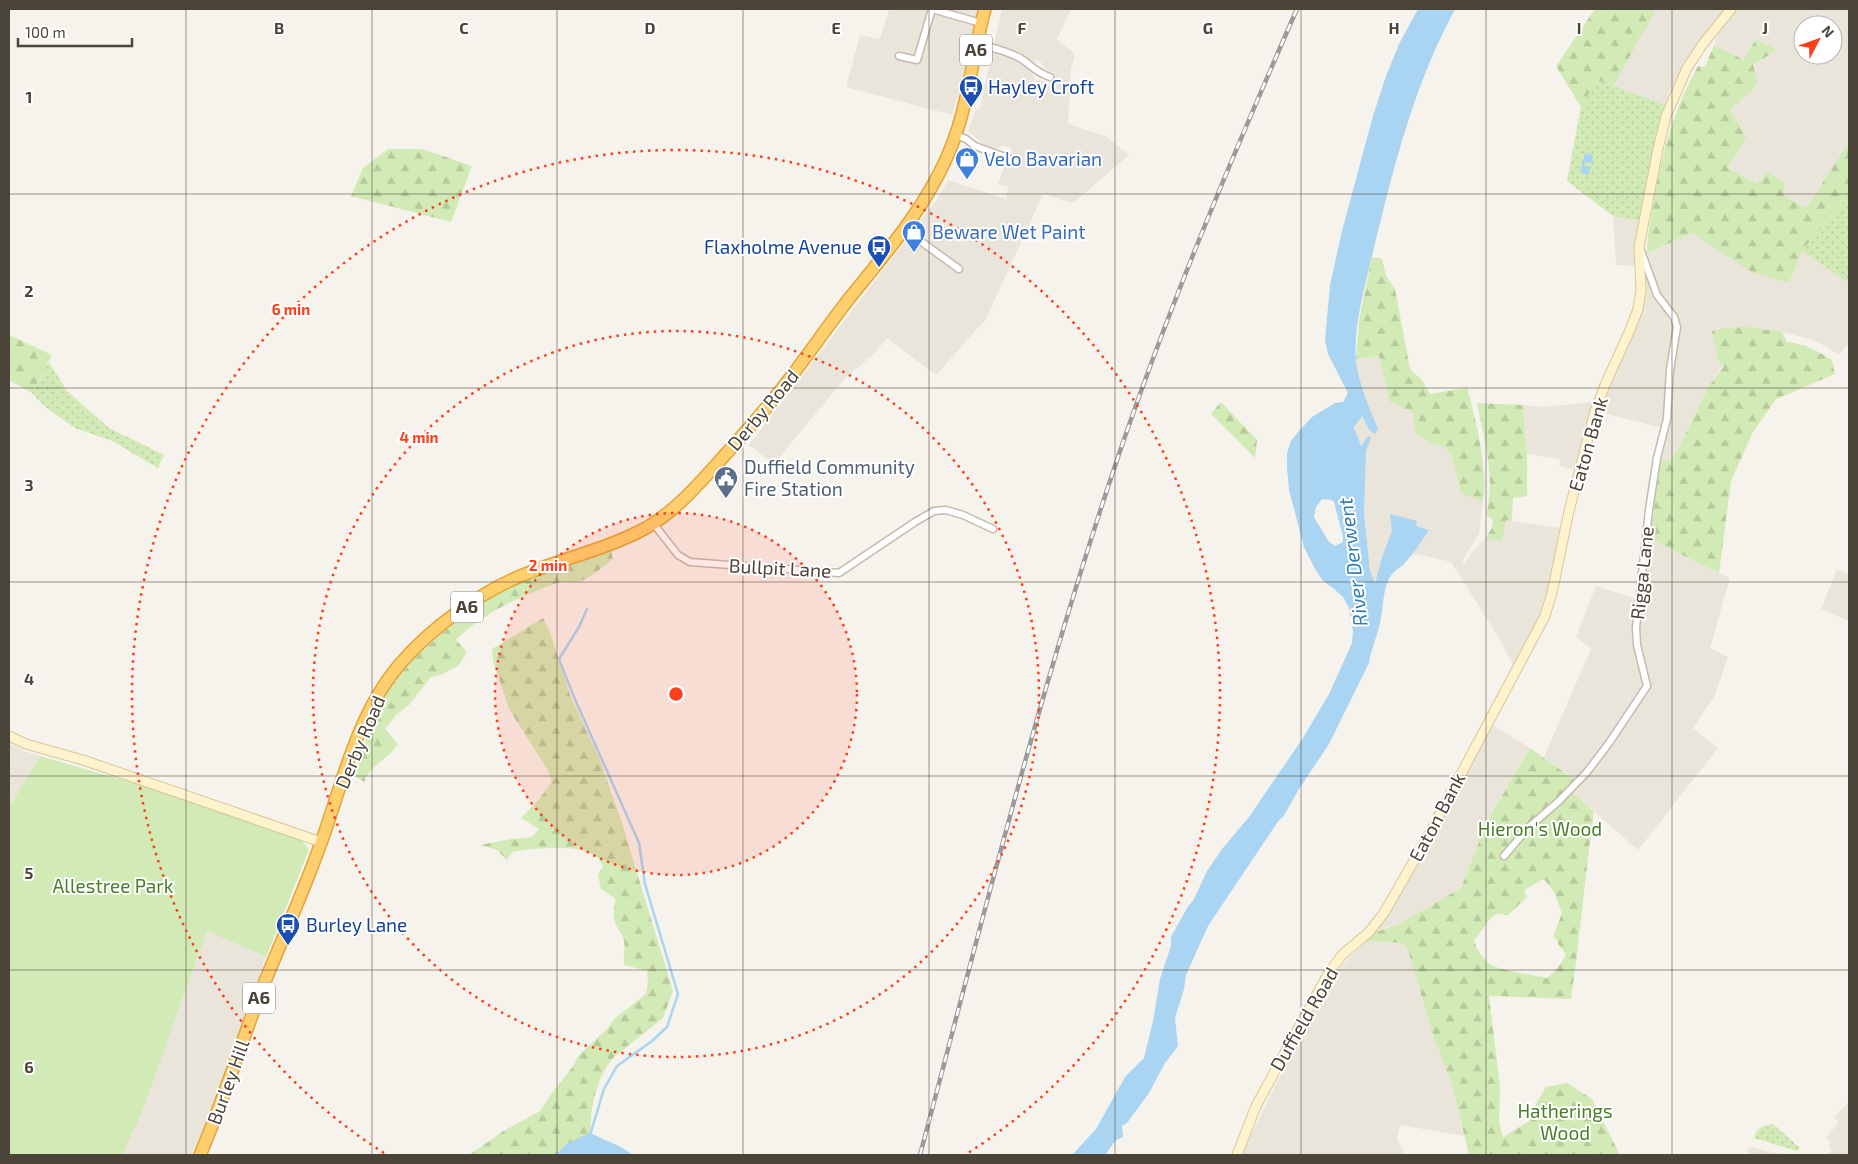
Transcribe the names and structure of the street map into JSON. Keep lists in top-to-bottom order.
{
  "streets": {
    "highway": ["A6", "Derby Road", "Burley Hill"],
    "street": [
      "Eaton Bank",
      "Bullpit Lane",
      "Rigga Lane",
      "Duffield Road"
    ]
  },
  "crossings": [
    ["Derby Road", "Bullpit Lane"],
    ["Derby Road", "Burley Hill"],
    ["Eaton Bank", "Rigga Lane"],
    ["Eaton Bank", "Duffield Road"]
  ],
  "water": ["River Derwent"],
  "parks": ["Hieron's Wood", "Allestree Park", "Hatherings Wood"],
  "places": {
    "bus stop": ["Hayley Croft", "Flaxholme Avenue", "Burley Lane"],
    "shop": ["Velo Bavarian", "Beware Wet Paint"],
    "public building": ["Duffield Community Fire Station"]
  },
  "scale_bar": "100 m",
  "north": "top right",
  "grid": {
    "columns": [
      "B",
      "C",
      "D",
      "E",
      "F",
      "G",
      "H",
      "I",
      "J"
    ],
    "rows": [
      "1",
      "2",
      "3",
      "4",
      "5",
      "6"
    ]
  },
  "rings": ["6 min", "4 min", "2 min"]
}
